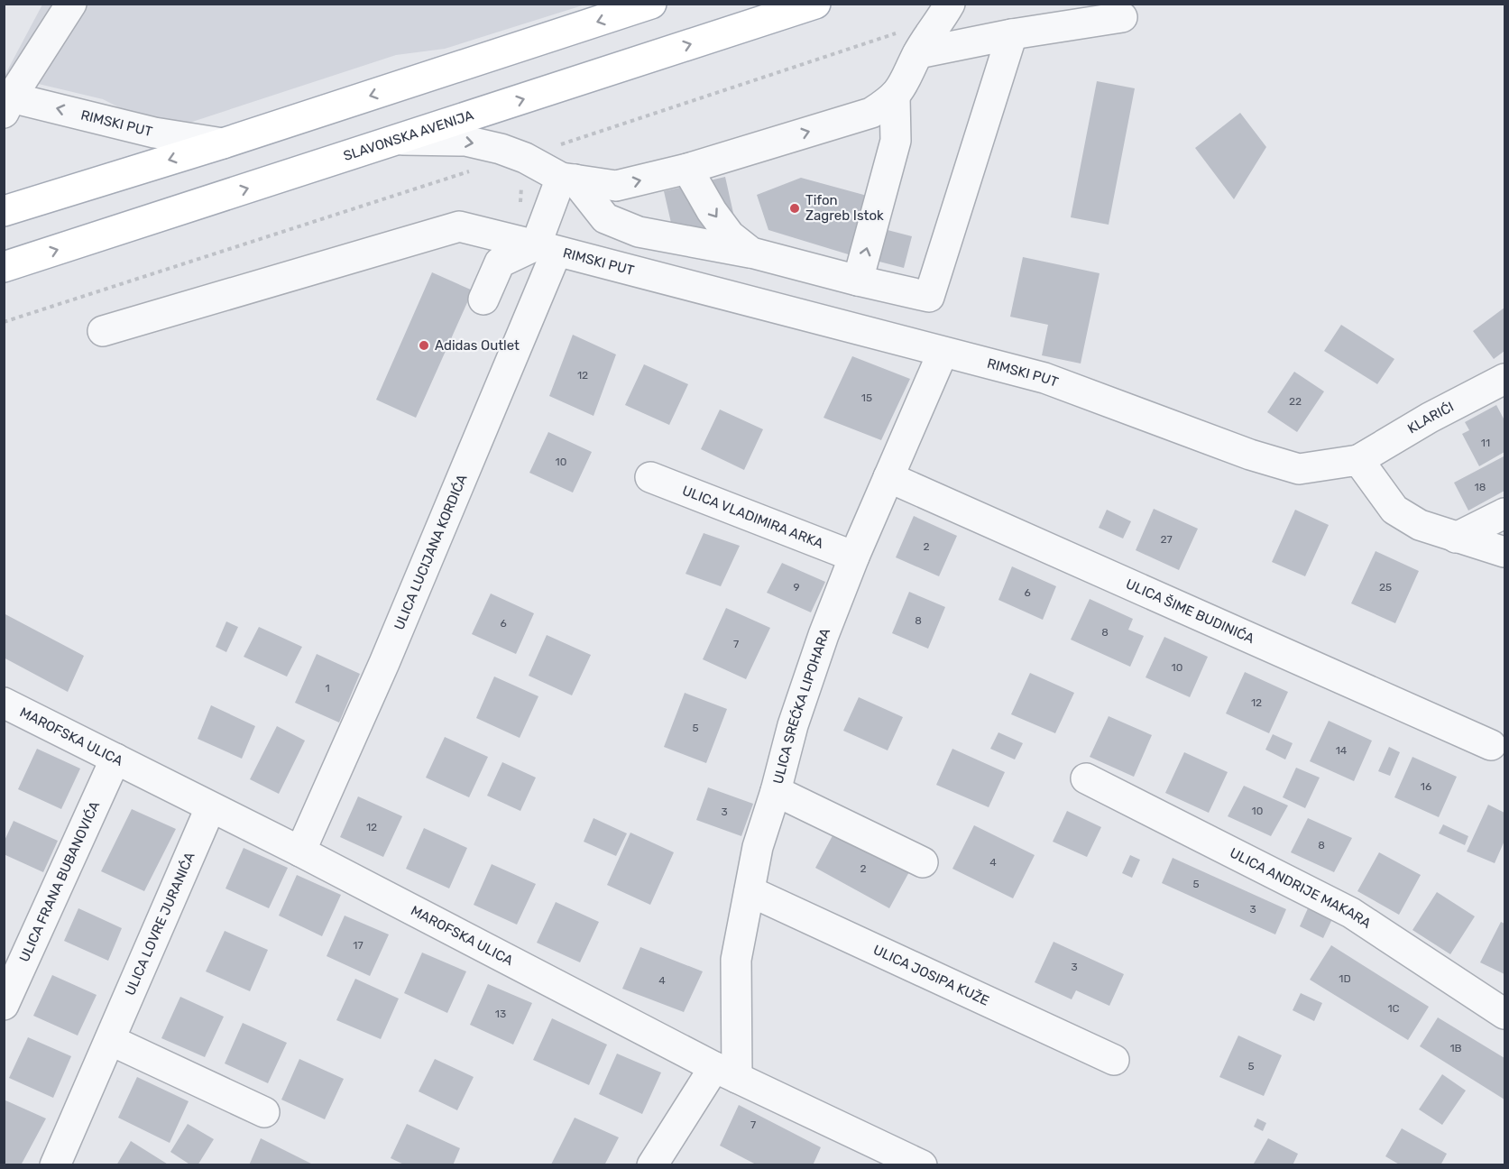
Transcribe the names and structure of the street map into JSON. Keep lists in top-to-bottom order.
{
  "streets": {
    "main road": ["SLAVONSKA AVENIJA"],
    "street": [
      "RIMSKI PUT",
      "KLARIĆI",
      "ULICA VLADIMIRA ARKA",
      "ULICA LUCIJANA KORDIĆA",
      "ULICA ŠIME BUDINIĆA",
      "ULICA SREĆKA LIPOHARA",
      "MAROFSKA ULICA",
      "ULICA FRANA BUBANOVIĆA",
      "ULICA ANDRIJE MAKARA",
      "ULICA LOVRE JURANIĆA",
      "ULICA JOSIPA KUŽE"
    ]
  },
  "crossings": [
    ["RIMSKI PUT", "KLARIĆI"],
    ["RIMSKI PUT", "ULICA LUCIJANA KORDIĆA"],
    ["RIMSKI PUT", "ULICA SREĆKA LIPOHARA"],
    ["ULICA VLADIMIRA ARKA", "ULICA SREĆKA LIPOHARA"],
    ["ULICA LUCIJANA KORDIĆA", "MAROFSKA ULICA"],
    ["ULICA ŠIME BUDINIĆA", "ULICA SREĆKA LIPOHARA"],
    ["ULICA SREĆKA LIPOHARA", "MAROFSKA ULICA"],
    ["ULICA SREĆKA LIPOHARA", "ULICA JOSIPA KUŽE"],
    ["MAROFSKA ULICA", "ULICA FRANA BUBANOVIĆA"],
    ["MAROFSKA ULICA", "ULICA LOVRE JURANIĆA"]
  ],
  "places": ["Tifon Zagreb Istok", "Adidas Outlet"],
  "house_numbers": [
    "12",
    "15",
    "22",
    "11",
    "10",
    "18",
    "27",
    "2",
    "9",
    "25",
    "6",
    "8",
    "6",
    "8",
    "7",
    "10",
    "1",
    "12",
    "5",
    "14",
    "16",
    "10",
    "3",
    "12",
    "8",
    "4",
    "2",
    "5",
    "3",
    "17",
    "3",
    "1D",
    "4",
    "1C",
    "13",
    "1B",
    "5",
    "7"
  ]
}
